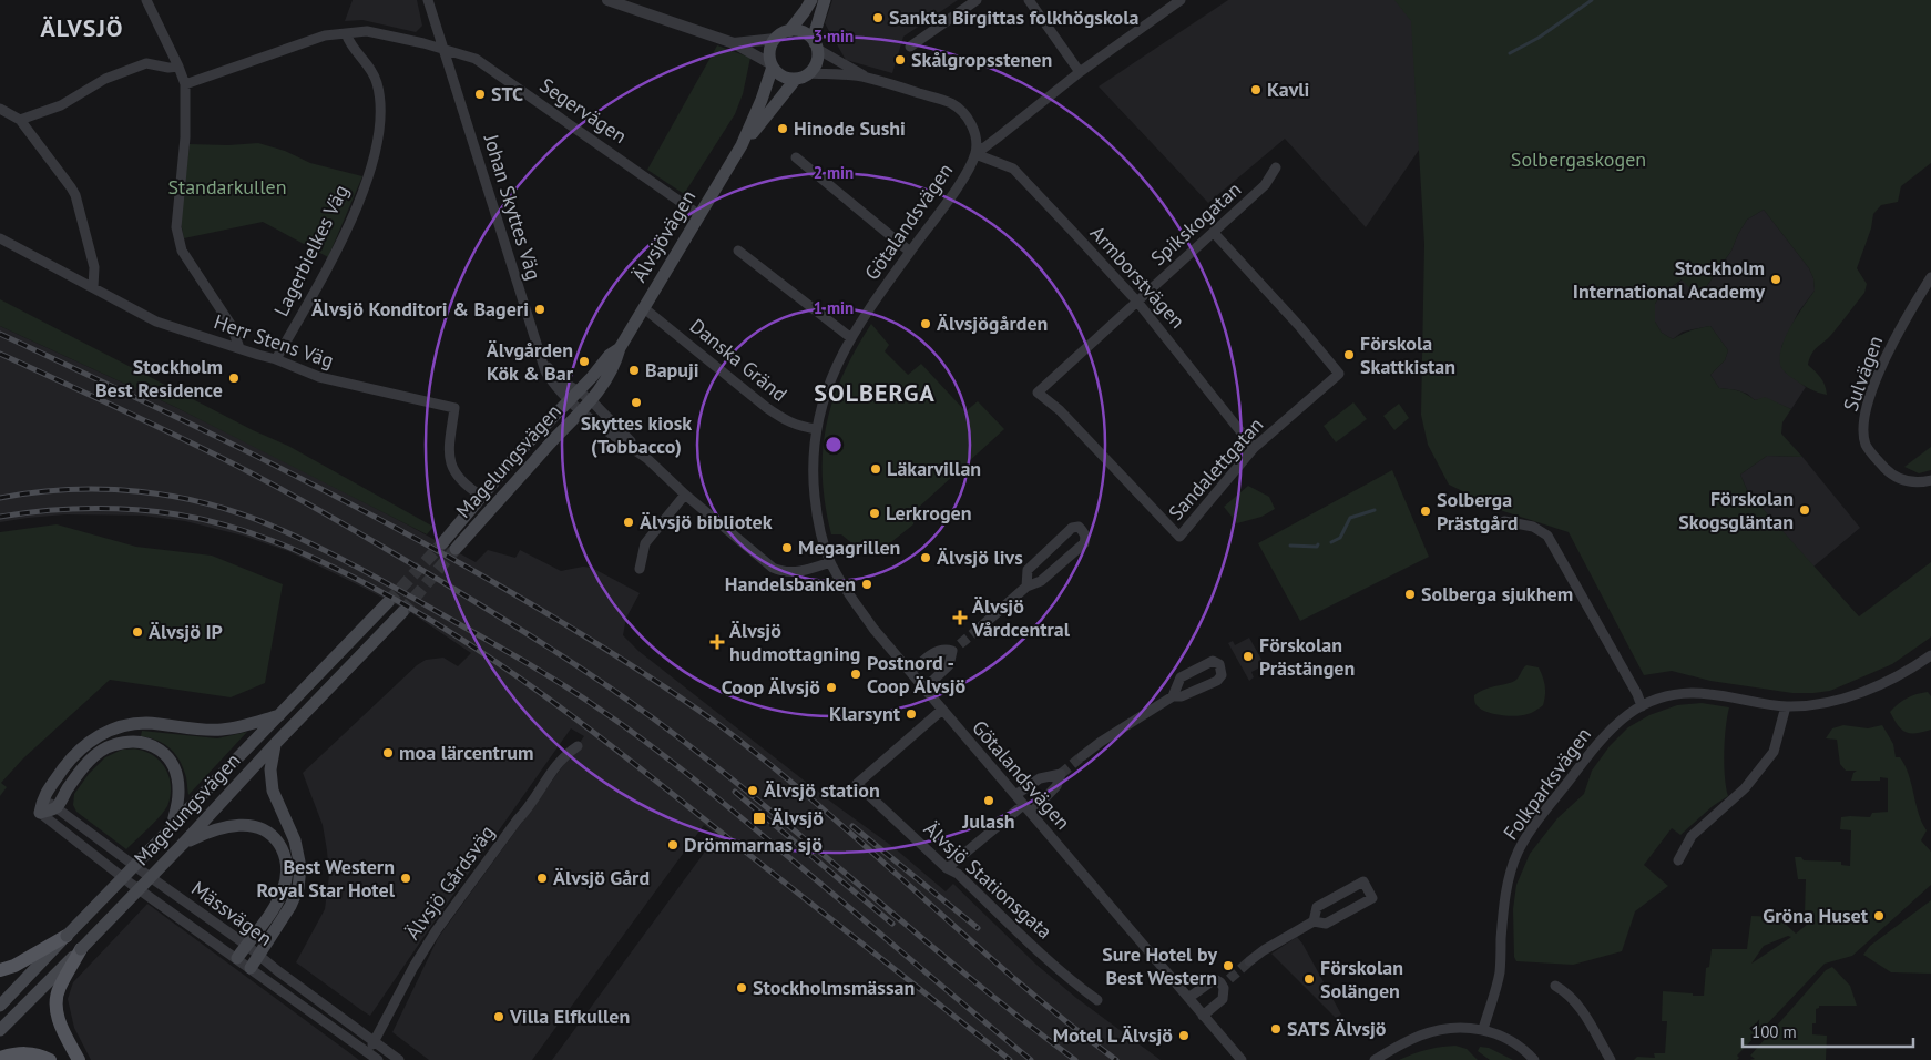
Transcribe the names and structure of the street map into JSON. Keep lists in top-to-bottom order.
{
  "streets": {
    "main road": ["Älvsjövägen", "Magelungsvägen"],
    "street": [
      "Segervägen",
      "Johan Skyttes Väg",
      "Götalandsvägen",
      "Spikskogatan",
      "Lagerbielkes Väg",
      "Armborstvägen",
      "Herr Stens Väg",
      "Danska Gränd",
      "Sulvägen",
      "Sandalettgatan",
      "Folkparksvägen",
      "Älvsjö Stationsgata",
      "Älvsjö Gårdsväg",
      "Mässvägen"
    ]
  },
  "crossings": [
    ["Segervägen", "Johan Skyttes Väg"],
    ["Segervägen", "Älvsjövägen"],
    ["Segervägen", "Lagerbielkes Väg"],
    ["Johan Skyttes Väg", "Götalandsvägen"],
    ["Johan Skyttes Väg", "Älvsjövägen"],
    ["Johan Skyttes Väg", "Magelungsvägen"],
    ["Götalandsvägen", "Älvsjövägen"],
    ["Götalandsvägen", "Armborstvägen"],
    ["Götalandsvägen", "Danska Gränd"],
    ["Götalandsvägen", "Älvsjö Stationsgata"],
    ["Spikskogatan", "Armborstvägen"],
    ["Spikskogatan", "Sandalettgatan"],
    ["Älvsjövägen", "Danska Gränd"],
    ["Älvsjövägen", "Magelungsvägen"],
    ["Lagerbielkes Väg", "Herr Stens Väg"],
    ["Armborstvägen", "Sandalettgatan"],
    ["Herr Stens Väg", "Magelungsvägen"],
    ["Älvsjö Gårdsväg", "Mässvägen"]
  ],
  "districts": ["ÄLVSJÖ", "SOLBERGA"],
  "parks": ["Solbergaskogen", "Standarkullen"],
  "places": {
    "other": [
      "Sankta Birgittas folkhögskola",
      "Skålgropsstenen",
      "Kavli",
      "STC",
      "Hinode Sushi",
      "Stockholm International Academy",
      "Älvsjö Konditori & Bageri",
      "Älvsjögården",
      "Förskola Skattkistan",
      "Älvgården Kök & Bar",
      "Bapuji",
      "Stockholm Best Residence",
      "Skyttes kiosk (Tobbacco)",
      "Läkarvillan",
      "Förskolan Skogsgläntan",
      "Solberga Prästgård",
      "Lerkrogen",
      "Älvsjö bibliotek",
      "Megagrillen",
      "Älvsjö livs",
      "Handelsbanken",
      "Solberga sjukhem",
      "Älvsjö IP",
      "Förskolan Prästängen",
      "Postnord - Coop Älvsjö",
      "Coop Älvsjö",
      "Klarsynt",
      "moa lärcentrum",
      "Älvsjö station",
      "Julash",
      "Drömmarnas sjö",
      "Best Western Royal Star Hotel",
      "Älvsjö Gård",
      "Gröna Huset",
      "Sure Hotel by Best Western",
      "Förskolan Solängen",
      "Stockholmsmässan",
      "Villa Elfkullen",
      "SATS Älvsjö",
      "Motel L Älvsjö"
    ],
    "health": ["Älvsjö Vårdcentral", "Älvsjö hudmottagning"],
    "transit": ["Älvsjö"]
  },
  "scale_bar": "100 m",
  "rings": ["3 min", "2 min", "1 min"]
}
